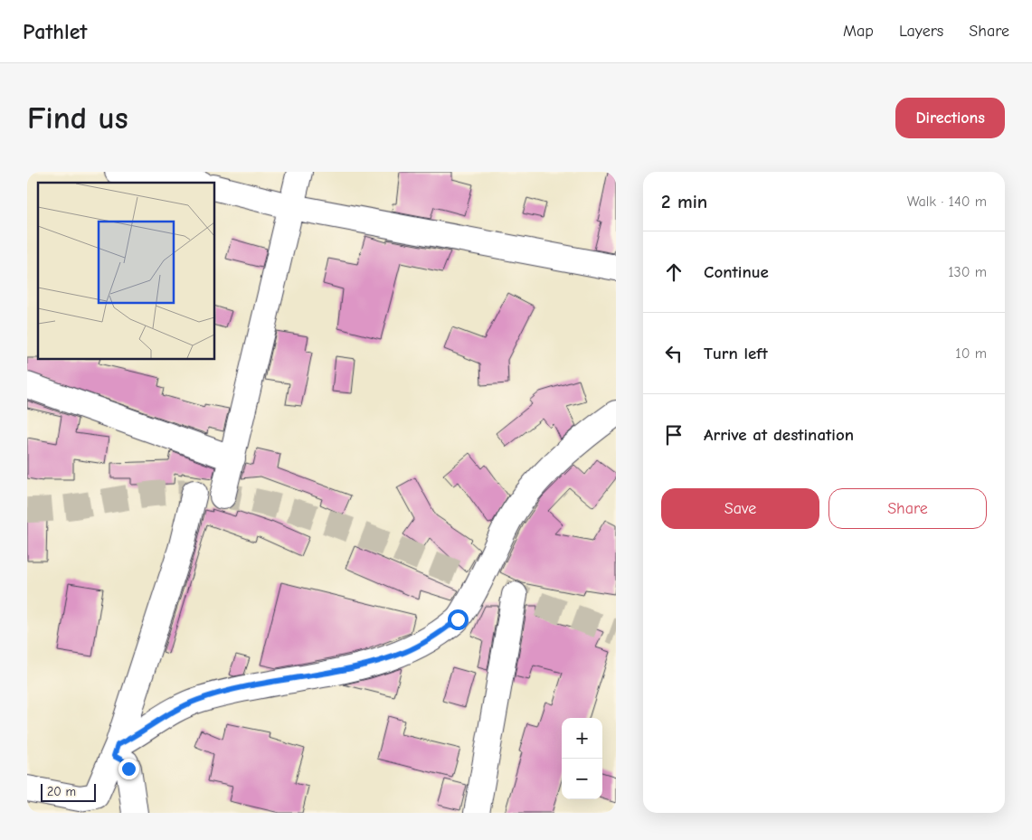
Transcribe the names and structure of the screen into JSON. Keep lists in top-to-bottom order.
{
  "scale_bar": "20 m",
  "page": {
    "header": "Pathlet",
    "nav": ["Map", "Layers", "Share"],
    "buttons": [
      "Directions",
      ["Save", "Share"]
    ],
    "title": "Find us",
    "heading": ["2 min", "Walk · 140 m"],
    "list": [
      ["Continue", "130 m"],
      ["Turn left", "10 m"],
      "Arrive at destination"
    ],
    "map_buttons": ["+", "−"],
    "scale": "20 m"
  }
}
